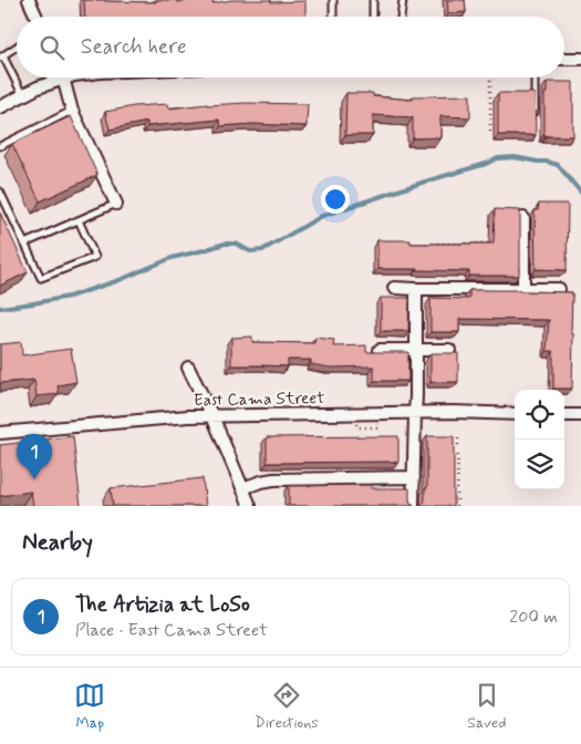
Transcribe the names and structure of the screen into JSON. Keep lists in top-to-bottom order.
{
  "streets": {
    "street": ["East Cama Street"]
  },
  "page": {
    "search": "Search here",
    "pins": "1",
    "heading": "Nearby",
    "list": [
      {
        "mark": "1",
        "name": "The Artizia at LoSo",
        "note": "Place · East Cama Street",
        "value": "200 m"
      }
    ],
    "nav": ["Map", "Directions", "Saved"]
  }
}
